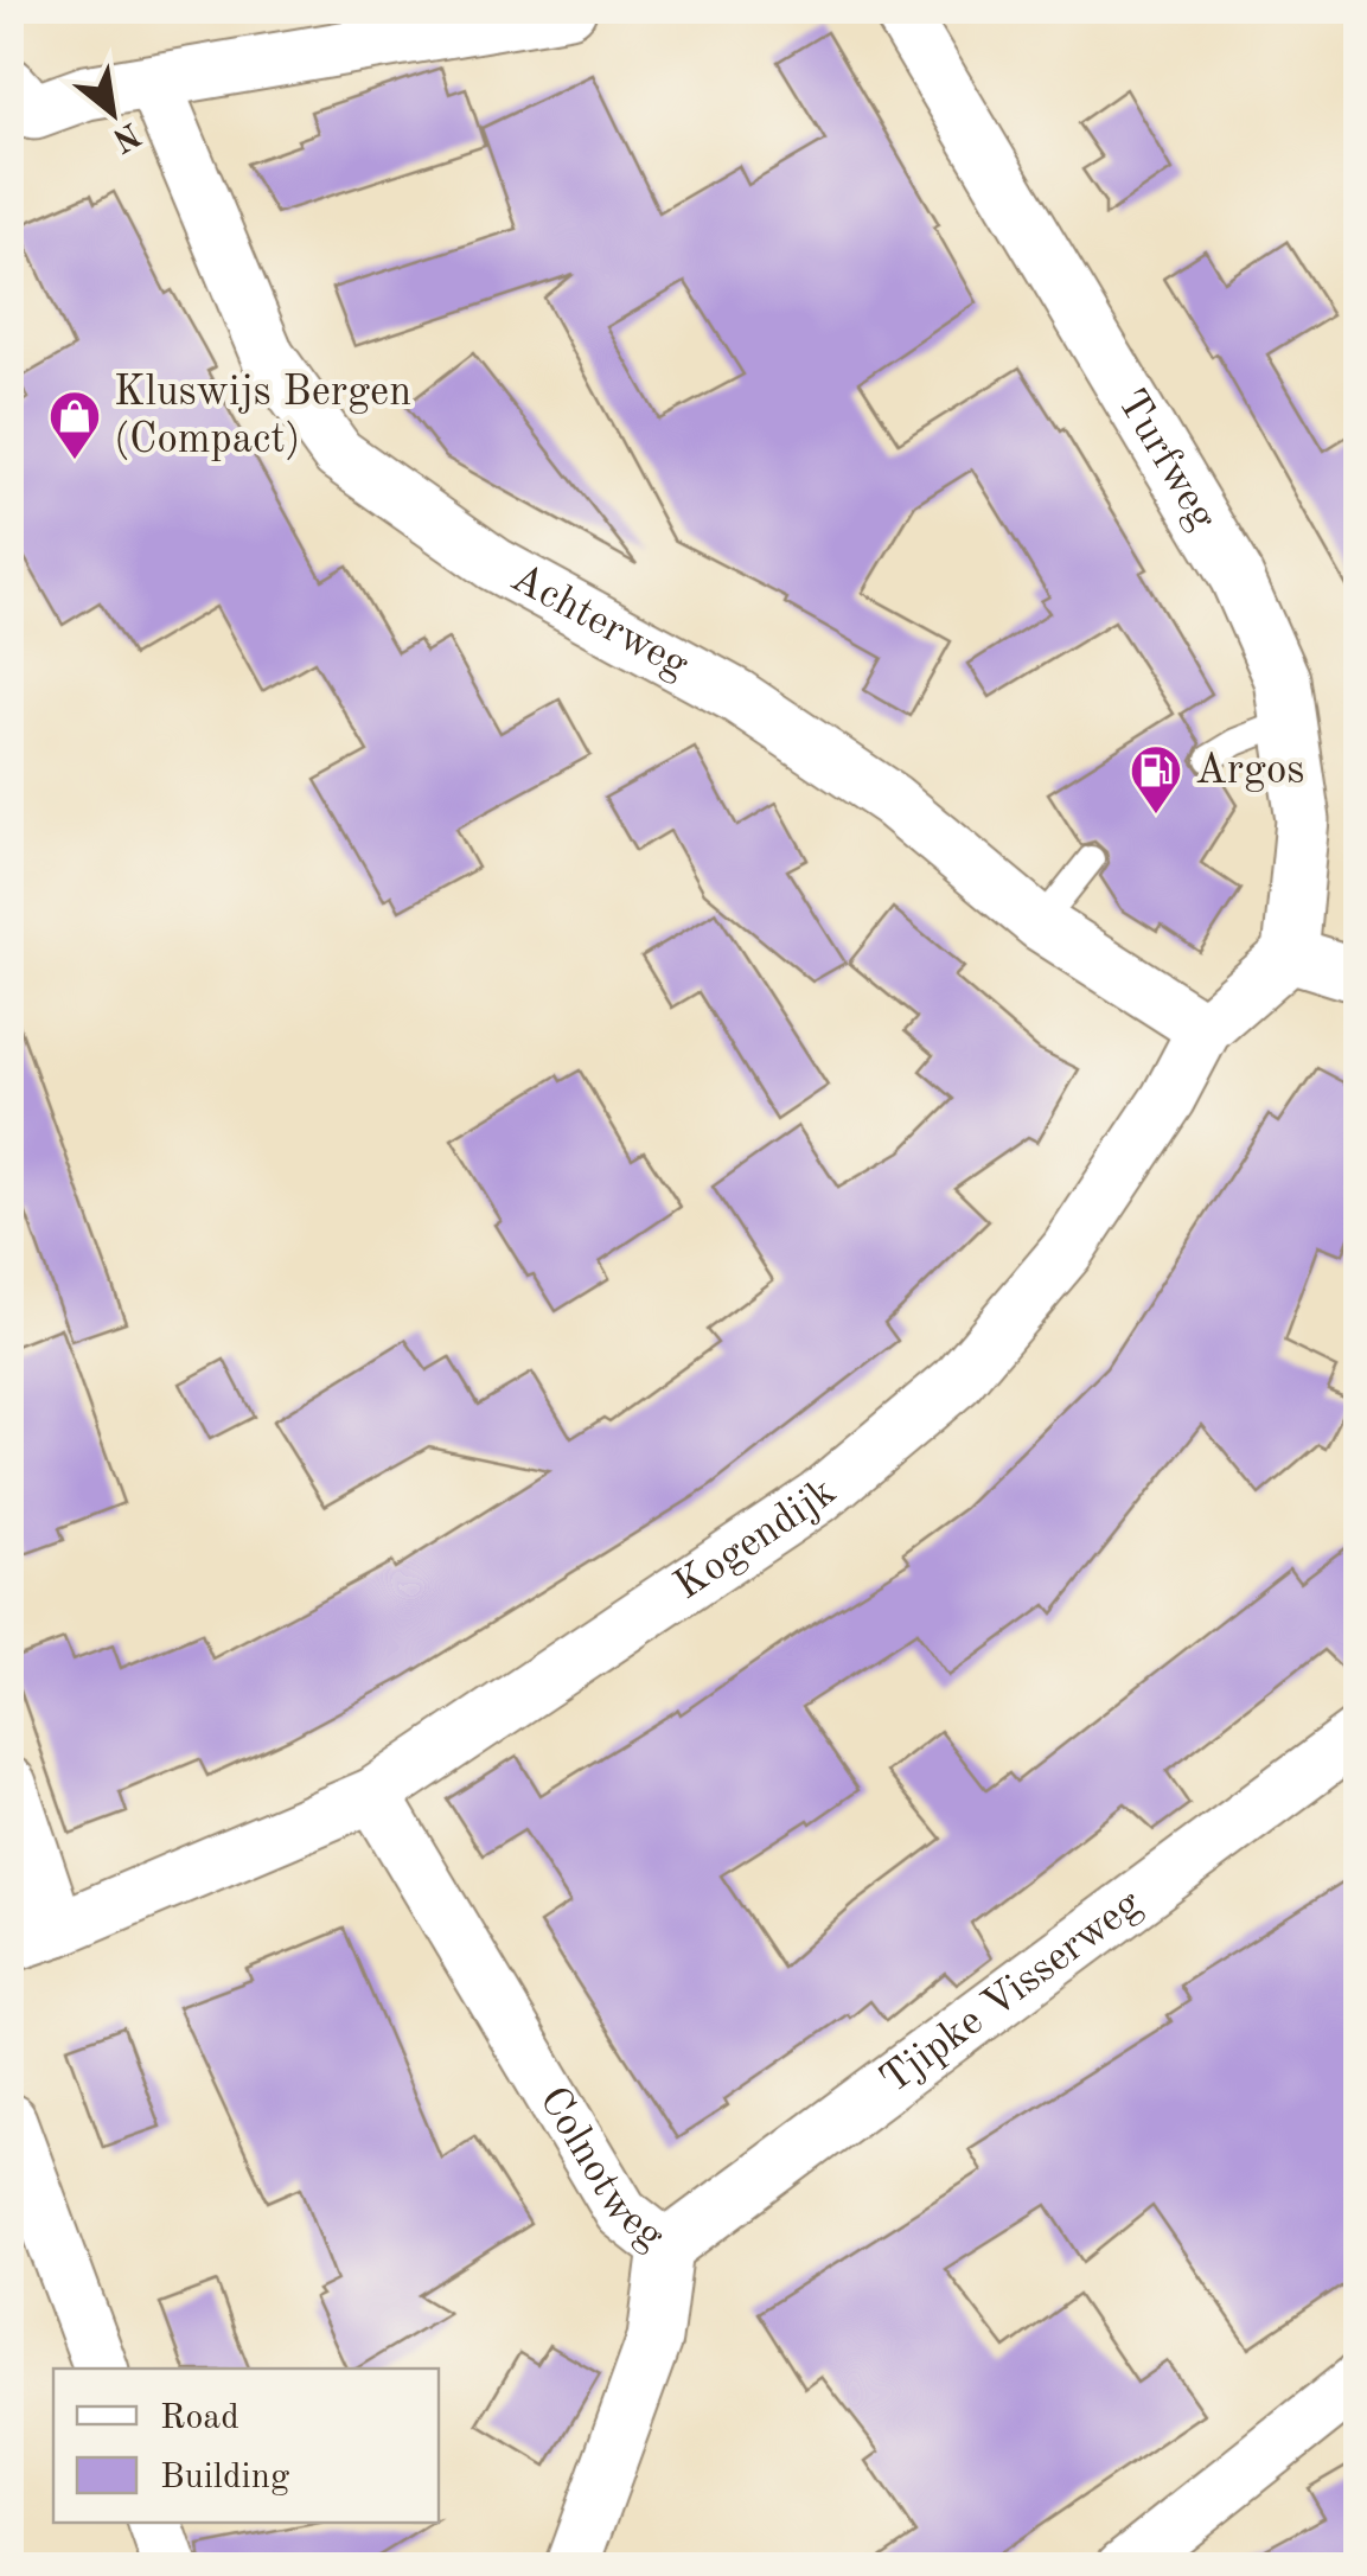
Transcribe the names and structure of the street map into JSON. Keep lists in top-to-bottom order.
{
  "streets": {
    "street": [
      "Turfweg",
      "Achterweg",
      "Kogendijk",
      "Tjipke Visserweg",
      "Colnotweg"
    ]
  },
  "crossings": [
    ["Turfweg", "Kogendijk"],
    ["Achterweg", "Kogendijk"],
    ["Kogendijk", "Colnotweg"],
    ["Tjipke Visserweg", "Colnotweg"]
  ],
  "places": {
    "shop": ["Kluswijs Bergen (Compact)"],
    "fuel station": ["Argos"]
  },
  "legend": ["Road", "Building"],
  "north": "bottom right"
}
